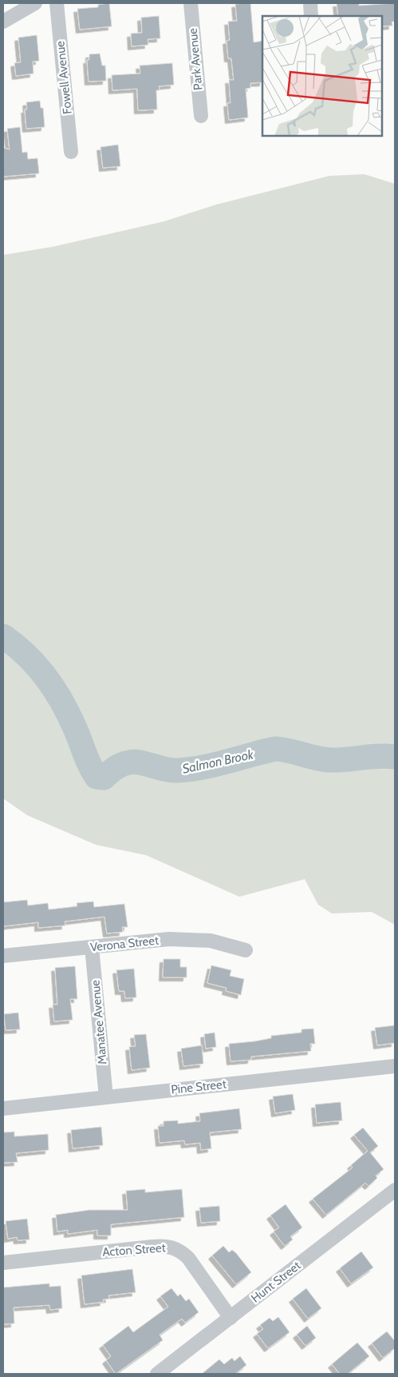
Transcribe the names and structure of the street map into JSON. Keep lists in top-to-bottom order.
{
  "streets": {
    "street": [
      "Park Avenue",
      "Fowell Avenue",
      "Verona Street",
      "Manatee Avenue",
      "Pine Street",
      "Acton Street",
      "Hunt Street"
    ]
  },
  "crossings": [
    ["Verona Street", "Manatee Avenue"],
    ["Manatee Avenue", "Pine Street"],
    ["Acton Street", "Hunt Street"]
  ],
  "water": ["Salmon Brook"]
}
